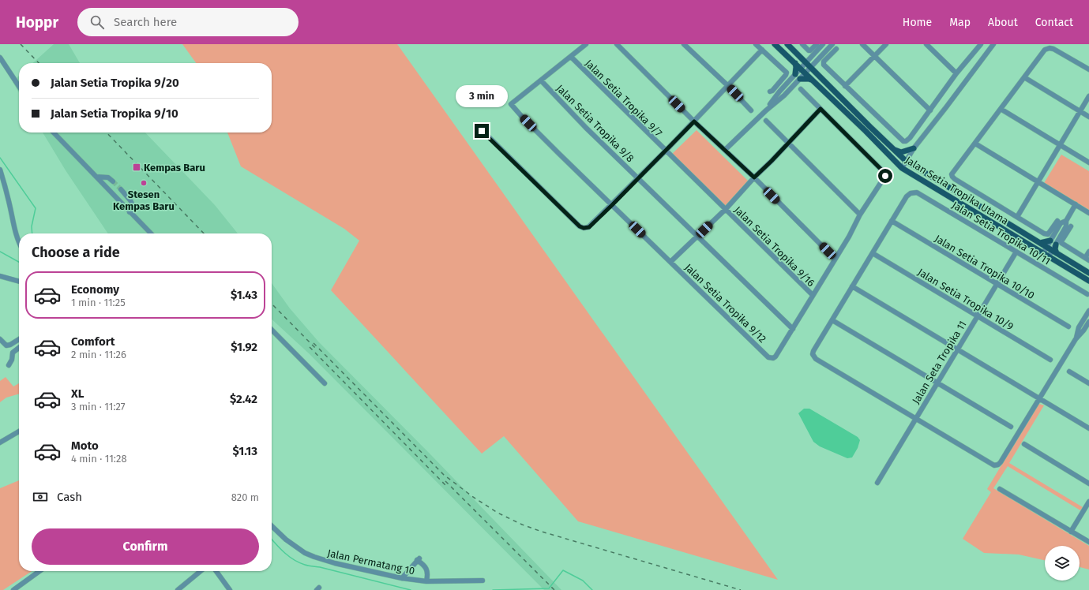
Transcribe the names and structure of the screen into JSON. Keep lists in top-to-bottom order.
{
  "streets": {
    "main road": ["Jalan Setia Tropika Utama"],
    "street": [
      "Jalan Setia Tropika 9/7",
      "Jalan Setia Tropika 9/8",
      "Jalan Setia Tropika 10/11",
      "Jalan Setia Tropika 9/16",
      "Jalan Setia Tropika 10/10",
      "Jalan Setia Tropika 10/9",
      "Jalan Setia Tropika 9/12",
      "Jalan Seta Tropika 11",
      "Jalan Permatang 10"
    ]
  },
  "crossings": [
    ["Jalan Setia Tropika 9/7", "Jalan Setia Tropika 9/16"],
    ["Jalan Setia Tropika 9/8", "Jalan Setia Tropika 9/12"],
    ["Jalan Setia Tropika 10/11", "Jalan Setia Tropika 10/10"],
    ["Jalan Setia Tropika 10/11", "Jalan Seta Tropika 11"],
    ["Jalan Setia Tropika 10/10", "Jalan Seta Tropika 11"],
    ["Jalan Setia Tropika 10/9", "Jalan Seta Tropika 11"]
  ],
  "places": {
    "transit": ["Kempas Baru"],
    "other": ["Stesen Kempas Baru"]
  },
  "page": {
    "header": "Hoppr",
    "search": "Search here",
    "nav": [
      "Home",
      "Map",
      "About",
      "Contact"
    ],
    "banner": ["Jalan Setia Tropika 9/20", "Jalan Setia Tropika 9/10"],
    "bubble": "3 min",
    "heading": "Choose a ride",
    "list": [
      {
        "name": "Economy",
        "note": "1 min · 11:25",
        "value": "$1.43"
      },
      {
        "name": "Comfort",
        "note": "2 min · 11:26",
        "value": "$1.92"
      },
      {
        "name": "XL",
        "note": "3 min · 11:27",
        "value": "$2.42"
      },
      {
        "name": "Moto",
        "note": "4 min · 11:28",
        "value": "$1.13"
      }
    ],
    "pay": ["Cash", "820 m"],
    "buttons": "Confirm"
  }
}
